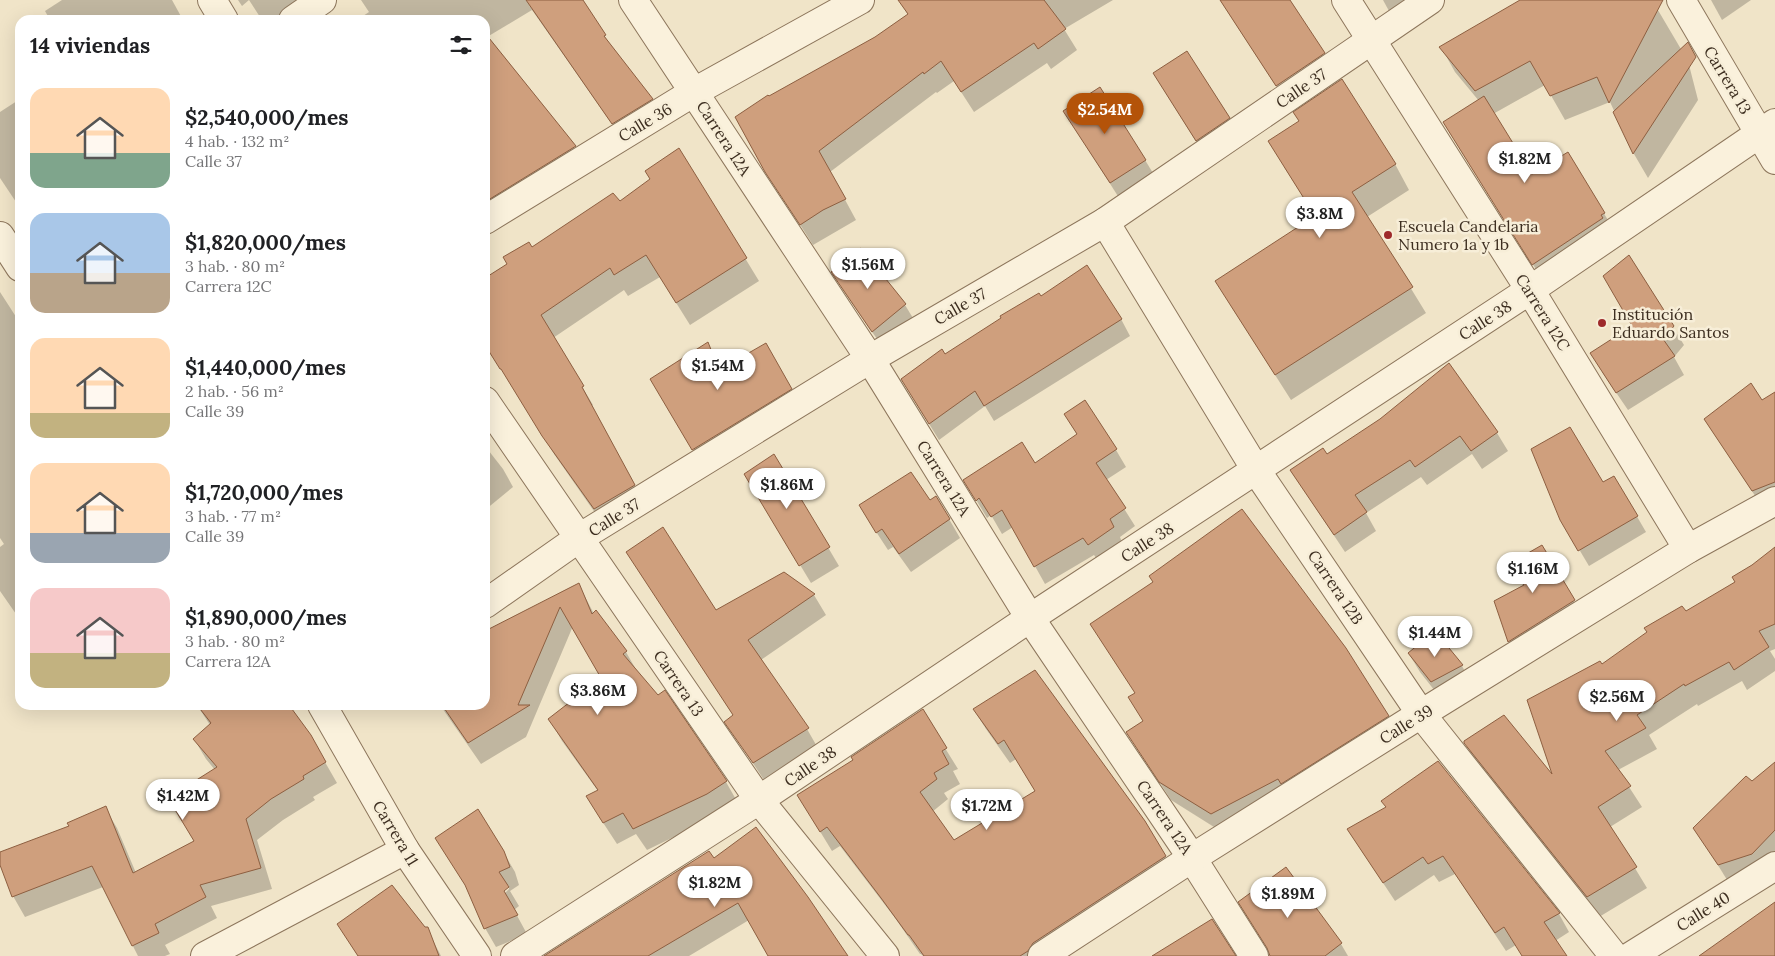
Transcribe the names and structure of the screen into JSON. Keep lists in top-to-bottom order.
{
  "streets": {
    "street": [
      "Carrera 13",
      "Calle 37",
      "Calle 36",
      "Carrera 12A",
      "Carrera 12C",
      "Calle 38",
      "Carrera 12B",
      "Calle 39",
      "Carrera 11",
      "Calle 40"
    ]
  },
  "crossings": [
    ["Carrera 13", "Calle 37"],
    ["Carrera 13", "Calle 38"],
    ["Calle 37", "Carrera 12A"],
    ["Calle 37", "Carrera 12C"],
    ["Calle 37", "Carrera 12B"],
    ["Calle 36", "Carrera 12A"],
    ["Carrera 12A", "Calle 38"],
    ["Carrera 12A", "Calle 39"],
    ["Carrera 12C", "Calle 38"],
    ["Carrera 12C", "Calle 39"],
    ["Calle 38", "Carrera 12B"],
    ["Carrera 12B", "Calle 39"]
  ],
  "places": ["Escuela Candelaria Numero 1a y 1b", "Institución Eduardo Santos"],
  "page": {
    "heading": "14 viviendas",
    "list": [
      {
        "name": "$2,540,000/mes",
        "note": "4 hab. · 132 m² · Calle 37"
      },
      {
        "name": "$1,820,000/mes",
        "note": "3 hab. · 80 m² · Carrera 12C"
      },
      {
        "name": "$1,440,000/mes",
        "note": "2 hab. · 56 m² · Calle 39"
      },
      {
        "name": "$1,720,000/mes",
        "note": "3 hab. · 77 m² · Calle 39"
      },
      {
        "name": "$1,890,000/mes",
        "note": "3 hab. · 80 m² · Carrera 12A"
      }
    ],
    "price": [
      "$2.54M",
      "$1.82M",
      "$3.8M",
      "$1.56M",
      "$1.54M",
      "$1.86M",
      "$1.16M",
      "$1.44M",
      "$3.86M",
      "$2.56M",
      "$1.42M",
      "$1.72M",
      "$1.82M",
      "$1.89M"
    ]
  }
}
